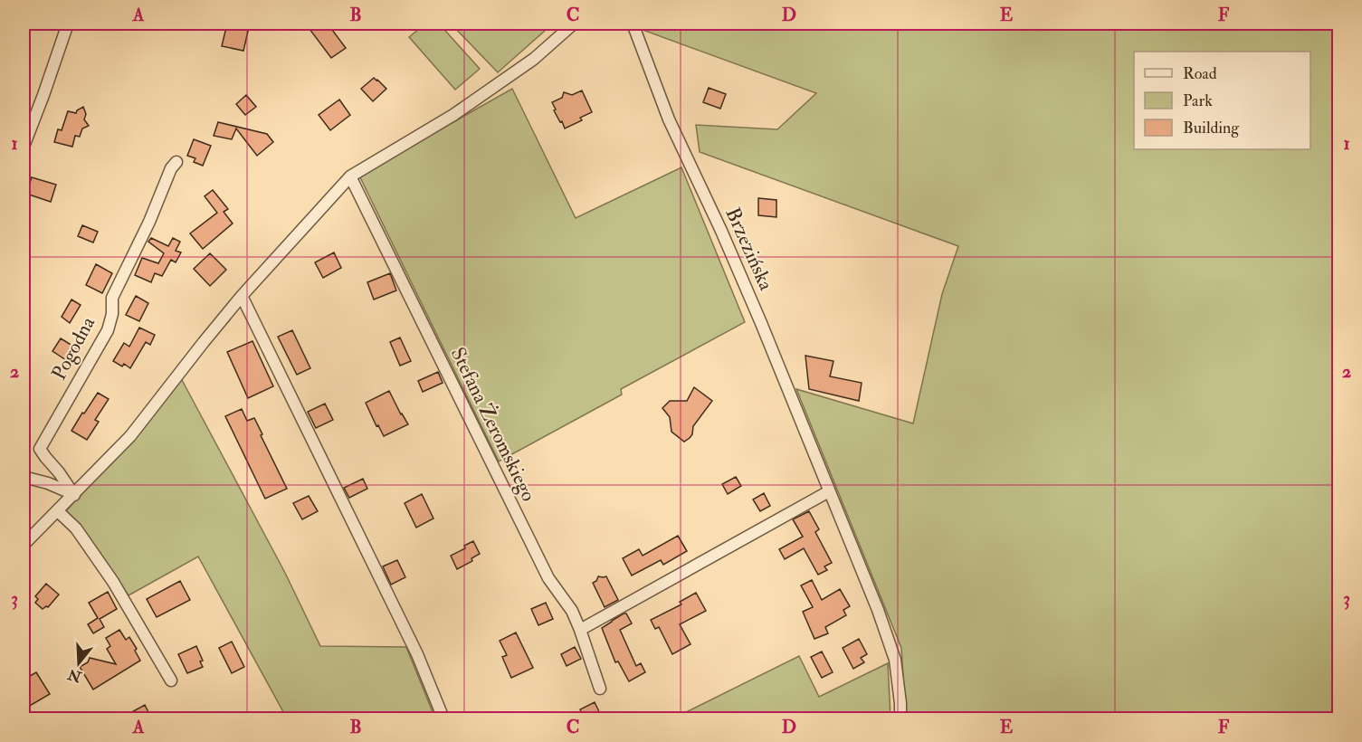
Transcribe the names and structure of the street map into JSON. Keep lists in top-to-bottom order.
{
  "streets": {
    "street": ["Brzezińska", "Pogodna", "Stefana Żeromskiego"]
  },
  "legend": ["Road", "Park", "Building"],
  "north": "bottom",
  "grid": {
    "columns": [
      "A",
      "B",
      "C",
      "D",
      "E",
      "F"
    ],
    "rows": ["1", "2", "3"]
  }
}
